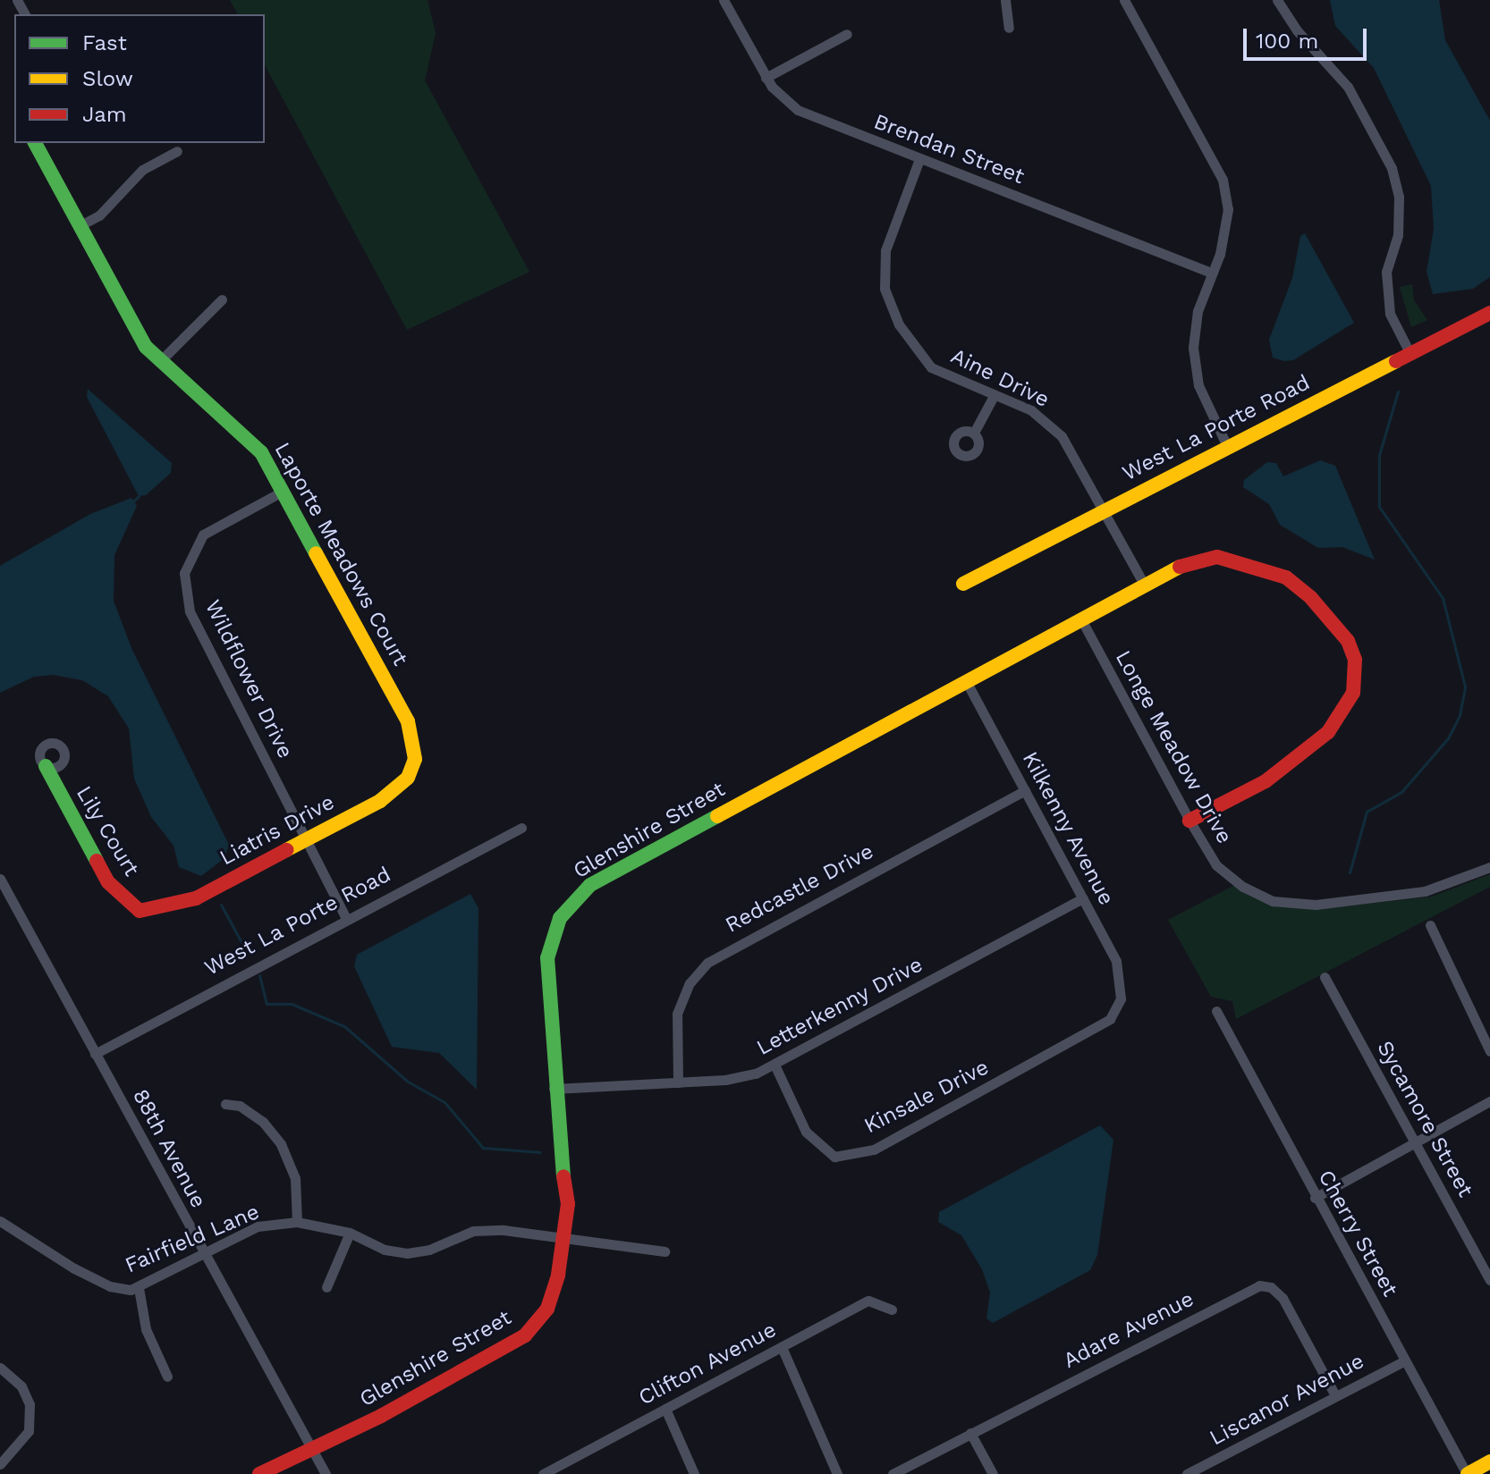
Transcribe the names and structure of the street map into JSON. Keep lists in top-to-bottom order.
{
  "streets": {
    "street": [
      "Brendan Street",
      "Aine Drive",
      "West La Porte Road",
      "Laporte Meadows Court",
      "Wildflower Drive",
      "Longe Meadow Drive",
      "Kilkenny Avenue",
      "Liatris Drive",
      "Glenshire Street",
      "Lily Court",
      "Redcastle Drive",
      "Letterkenny Drive",
      "Kinsale Drive",
      "Sycamore Street",
      "88th Avenue",
      "Cherry Street",
      "Fairfield Lane",
      "Adare Avenue",
      "Clifton Avenue",
      "Liscanor Avenue"
    ]
  },
  "crossings": [
    ["Brendan Street", "Aine Drive"],
    ["Aine Drive", "West La Porte Road"],
    ["Aine Drive", "Longe Meadow Drive"],
    ["Aine Drive", "Glenshire Street"],
    ["West La Porte Road", "Wildflower Drive"],
    ["West La Porte Road", "88th Avenue"],
    ["Laporte Meadows Court", "Wildflower Drive"],
    ["Laporte Meadows Court", "Liatris Drive"],
    ["Wildflower Drive", "Liatris Drive"],
    ["Longe Meadow Drive", "Glenshire Street"],
    ["Kilkenny Avenue", "Glenshire Street"],
    ["Kilkenny Avenue", "Redcastle Drive"],
    ["Kilkenny Avenue", "Letterkenny Drive"],
    ["Kilkenny Avenue", "Kinsale Drive"],
    ["Liatris Drive", "Lily Court"],
    ["Glenshire Street", "Letterkenny Drive"],
    ["Glenshire Street", "88th Avenue"],
    ["Glenshire Street", "Fairfield Lane"],
    ["Redcastle Drive", "Letterkenny Drive"],
    ["Letterkenny Drive", "Kinsale Drive"],
    ["88th Avenue", "Fairfield Lane"],
    ["Cherry Street", "Liscanor Avenue"],
    ["Adare Avenue", "Liscanor Avenue"]
  ],
  "legend": ["Fast", "Slow", "Jam"],
  "scale_bar": "100 m"
}
